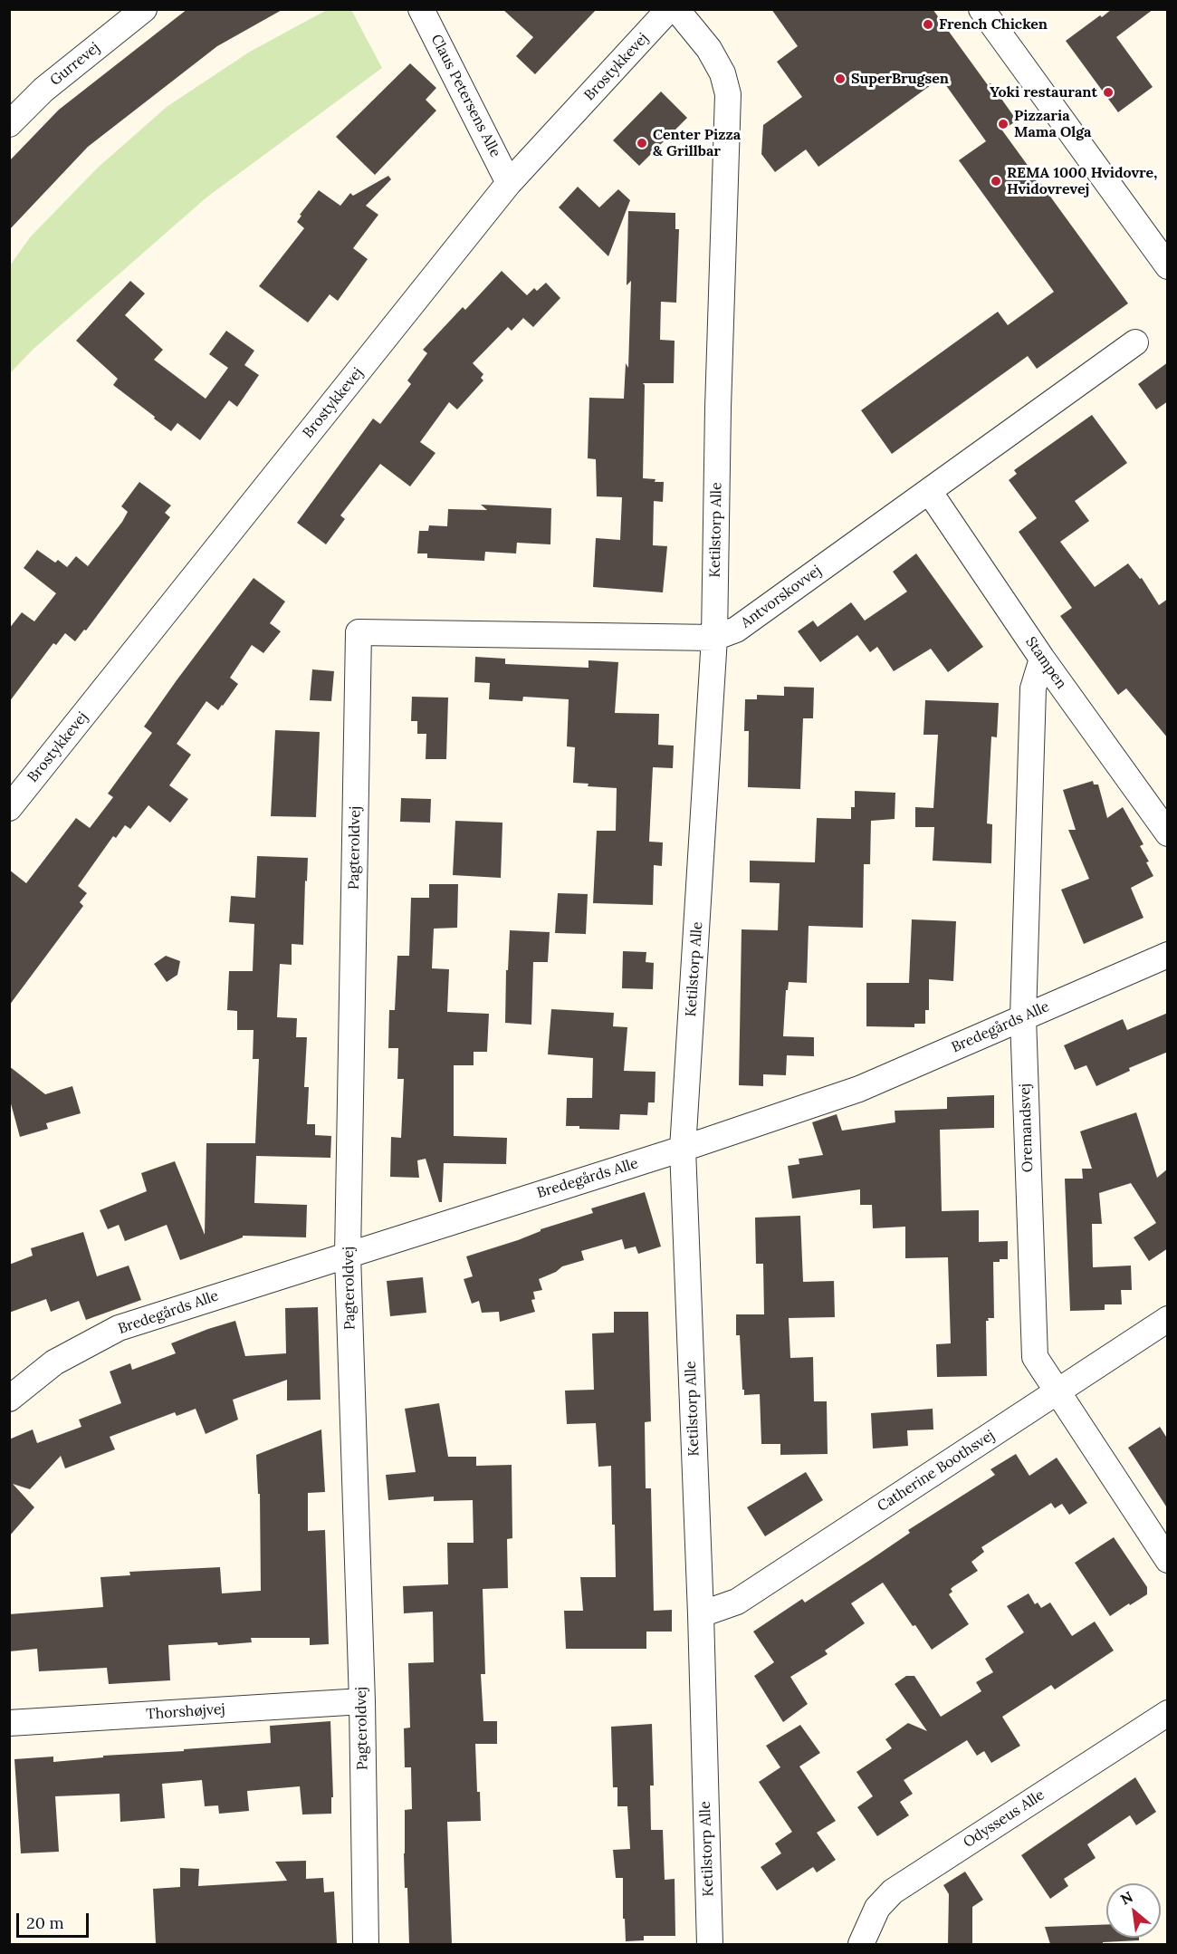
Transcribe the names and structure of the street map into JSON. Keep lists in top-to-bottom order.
{
  "streets": {
    "street": [
      "Gurrevej",
      "Brostykkevej",
      "Claus Petersens Alle",
      "Ketilstorp Alle",
      "Antvorskovvej",
      "Stampen",
      "Pagteroldvej",
      "Bredegårds Alle",
      "Oremandsvej",
      "Catherine Boothsvej",
      "Thorshøjvej",
      "Odysseus Alle"
    ]
  },
  "crossings": [
    ["Brostykkevej", "Claus Petersens Alle"],
    ["Ketilstorp Alle", "Antvorskovvej"],
    ["Ketilstorp Alle", "Bredegårds Alle"],
    ["Ketilstorp Alle", "Catherine Boothsvej"],
    ["Antvorskovvej", "Stampen"],
    ["Antvorskovvej", "Pagteroldvej"],
    ["Stampen", "Oremandsvej"],
    ["Pagteroldvej", "Bredegårds Alle"],
    ["Pagteroldvej", "Thorshøjvej"],
    ["Bredegårds Alle", "Oremandsvej"],
    ["Oremandsvej", "Catherine Boothsvej"]
  ],
  "places": [
    "French Chicken",
    "SuperBrugsen",
    "Yoki restaurant",
    "Pizzaria Mama Olga",
    "Center Pizza & Grillbar",
    "REMA 1000 Hvidovre, Hvidovrevej"
  ],
  "scale_bar": "20 m",
  "north": "top left"
}
